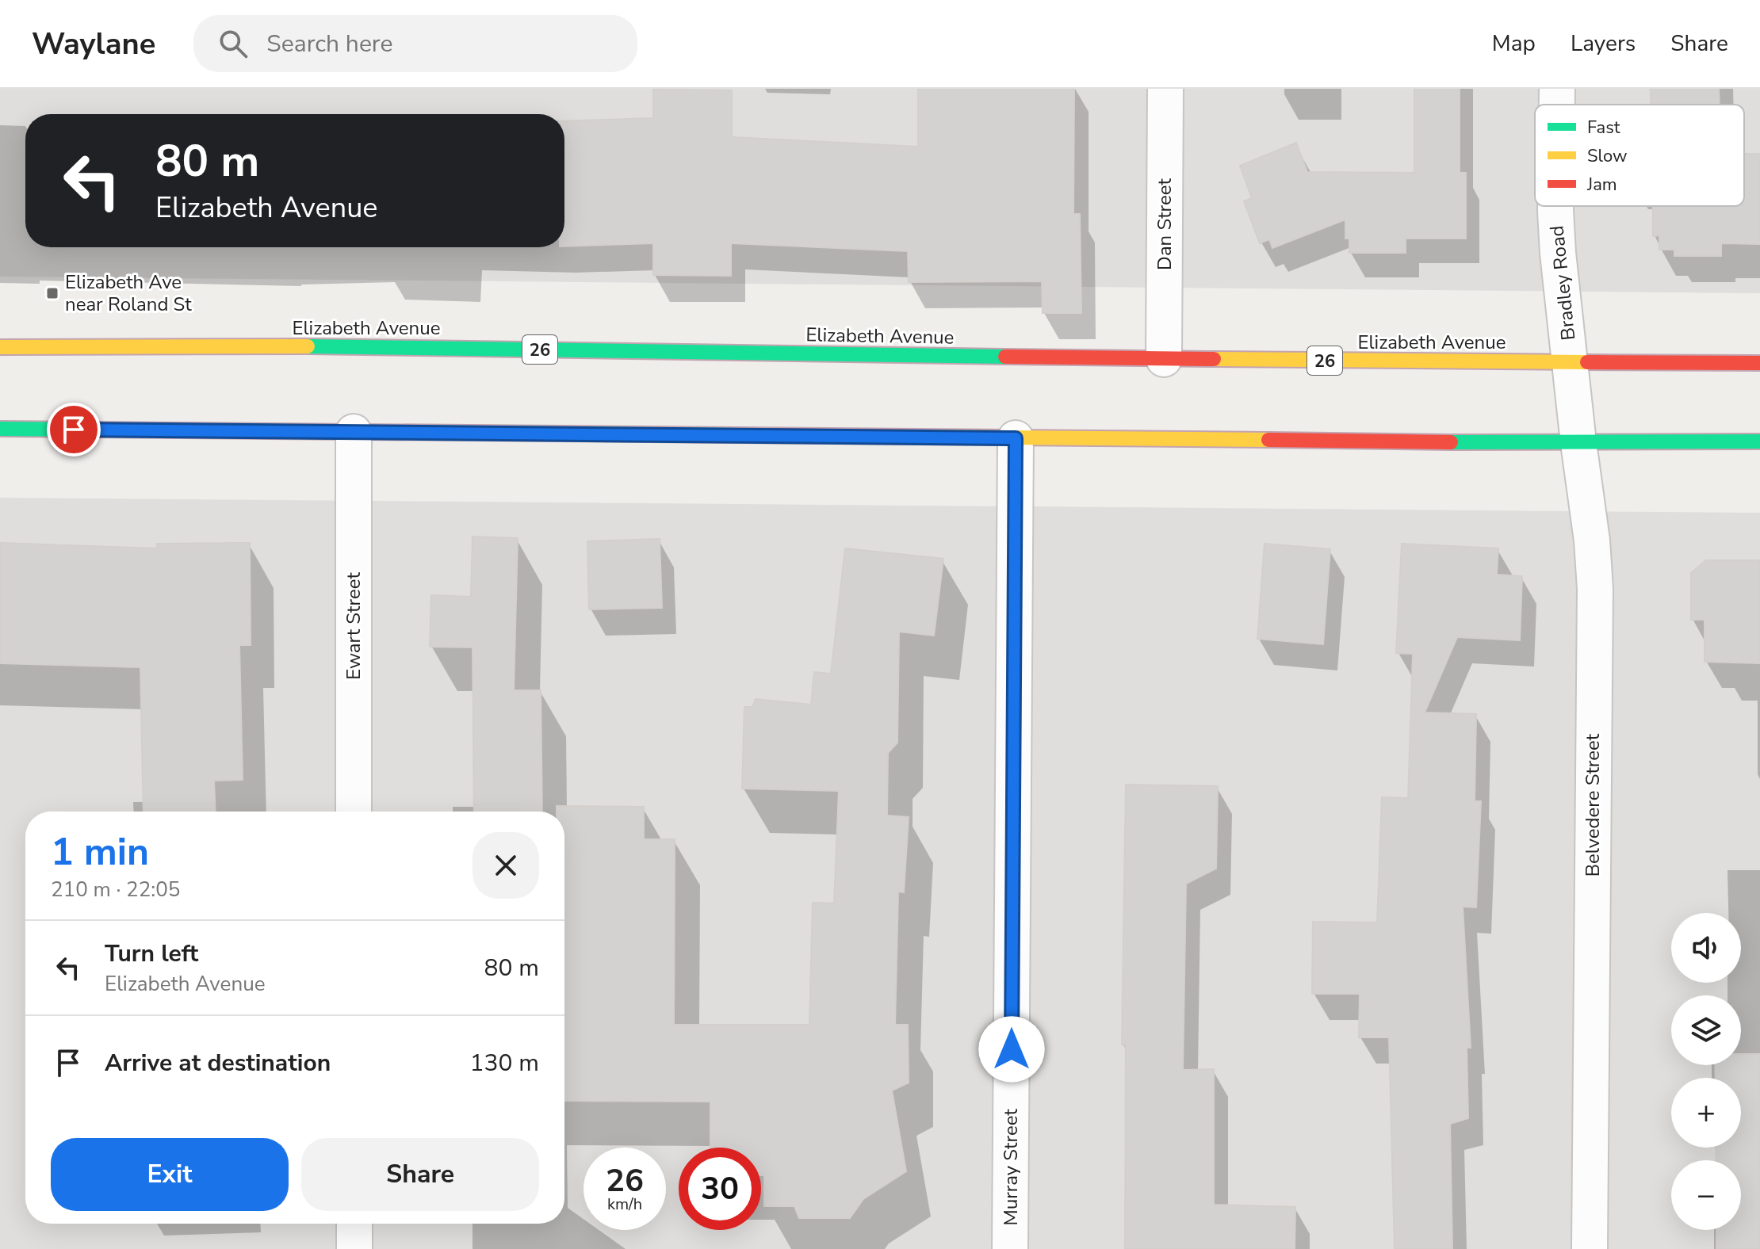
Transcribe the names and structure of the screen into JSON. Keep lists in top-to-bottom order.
{
  "streets": {
    "highway": ["Elizabeth Avenue", "26"],
    "street": [
      "Dan Street",
      "Bradley Road",
      "Ewart Street",
      "Belvedere Street",
      "Murray Street"
    ]
  },
  "crossings": [
    ["Dan Street", "Elizabeth Avenue"],
    ["Bradley Road", "Elizabeth Avenue"],
    ["Bradley Road", "Belvedere Street"],
    ["Elizabeth Avenue", "Belvedere Street"]
  ],
  "places": {
    "transit": ["Elizabeth Ave near Roland St"]
  },
  "legend": ["Fast", "Slow", "Jam"],
  "page": {
    "header": "Waylane",
    "search": "Search here",
    "nav": ["Map", "Layers", "Share"],
    "turn": ["80 m", "Elizabeth Avenue"],
    "heading": ["1 min", "210 m · 22:05"],
    "map_buttons": ["+", "−"],
    "list": [
      {
        "name": "Turn left",
        "note": "Elizabeth Avenue",
        "value": "80 m"
      },
      {
        "name": "Arrive at destination",
        "value": "130 m"
      }
    ],
    "buttons": ["Exit", "Share"],
    "speed": "26 km/h",
    "limit": "30"
  }
}
